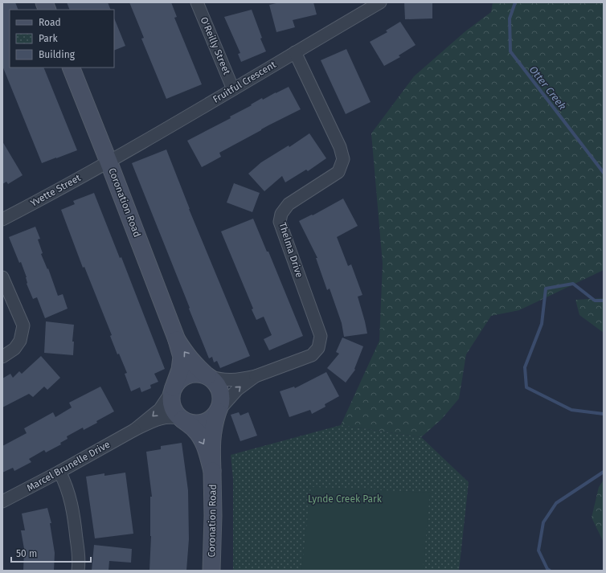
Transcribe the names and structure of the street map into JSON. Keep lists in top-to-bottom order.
{
  "streets": {
    "street": [
      "O'Reilly Street",
      "Fruitful Crescent",
      "Yvette Street",
      "Coronation Road",
      "Thelma Drive",
      "Marcel Brunelle Drive"
    ]
  },
  "crossings": [
    ["O'Reilly Street", "Fruitful Crescent"],
    ["Fruitful Crescent", "Yvette Street"],
    ["Fruitful Crescent", "Coronation Road"],
    ["Fruitful Crescent", "Thelma Drive"],
    ["Yvette Street", "Coronation Road"],
    ["Coronation Road", "Thelma Drive"],
    ["Coronation Road", "Marcel Brunelle Drive"],
    ["Thelma Drive", "Marcel Brunelle Drive"]
  ],
  "water": ["Otter Creek"],
  "parks": ["Lynde Creek Park"],
  "legend": ["Road", "Park", "Building"],
  "scale_bar": "50 m"
}
